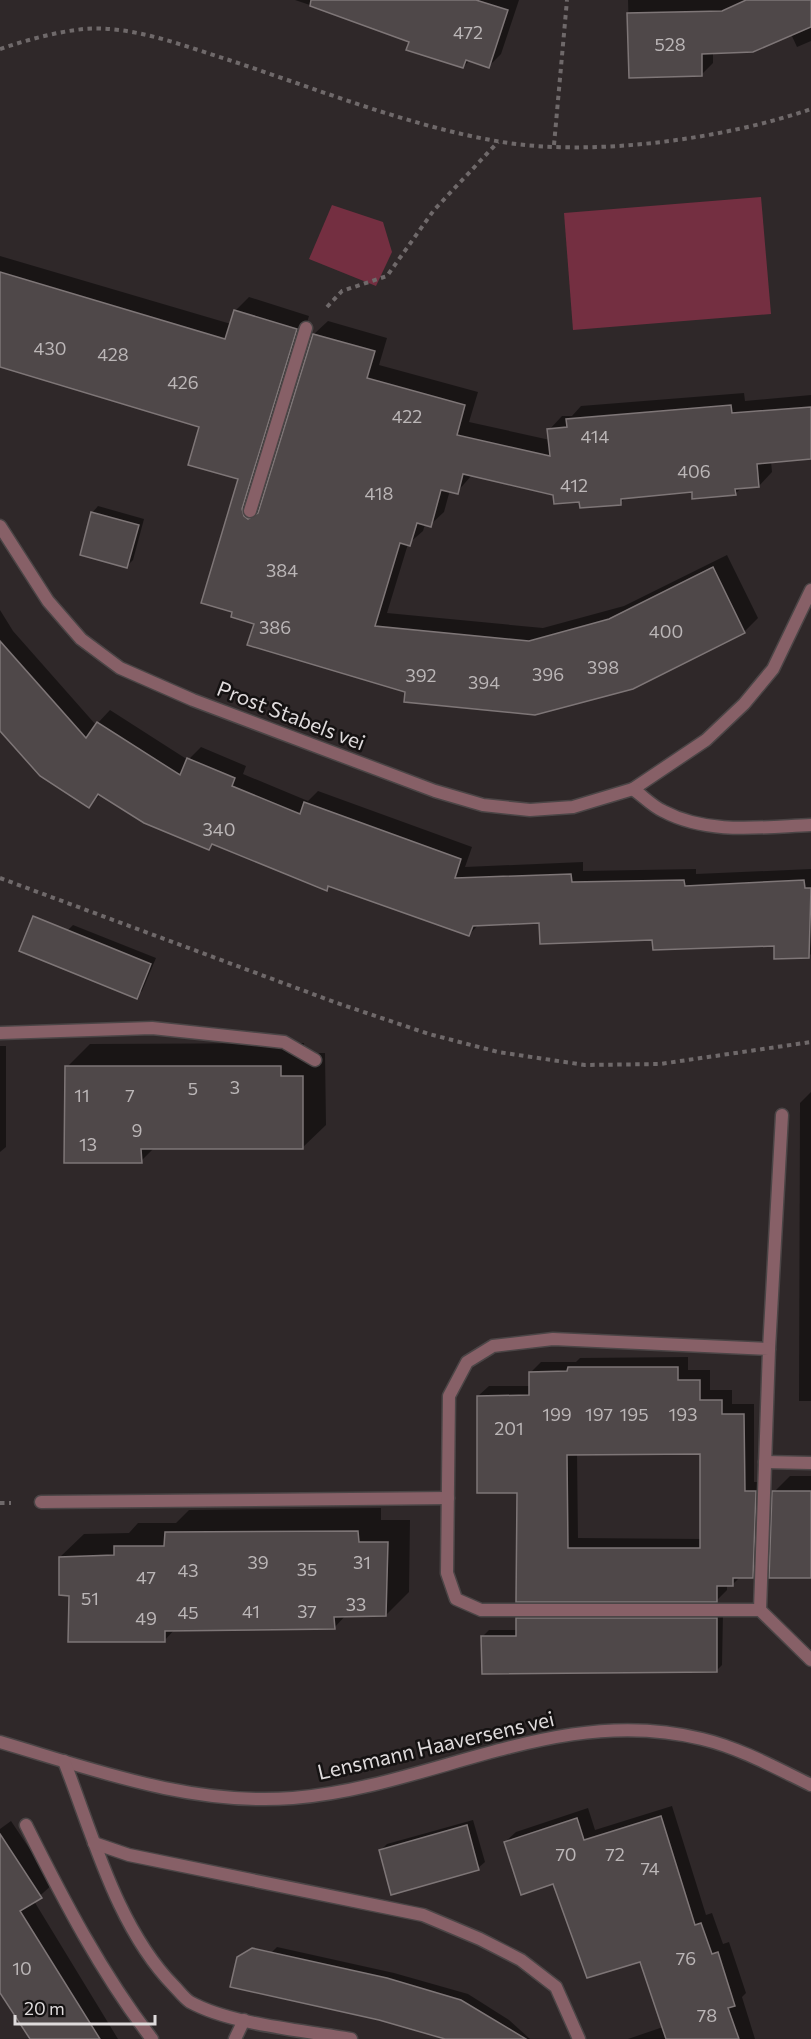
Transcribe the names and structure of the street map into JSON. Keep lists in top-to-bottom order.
{
  "streets": {
    "street": ["Prost Stabels vei", "Lensmann Haaversens vei"]
  },
  "house_numbers": [
    "472",
    "528",
    "430",
    "428",
    "426",
    "422",
    "414",
    "406",
    "412",
    "418",
    "384",
    "386",
    "400",
    "398",
    "396",
    "392",
    "394",
    "340",
    "3",
    "5",
    "11",
    "7",
    "9",
    "13",
    "199",
    "197",
    "195",
    "193",
    "201",
    "39",
    "31",
    "35",
    "43",
    "47",
    "51",
    "33",
    "41",
    "37",
    "45",
    "49",
    "70",
    "72",
    "74",
    "76",
    "10",
    "78"
  ],
  "scale_bar": "20 m"
}
